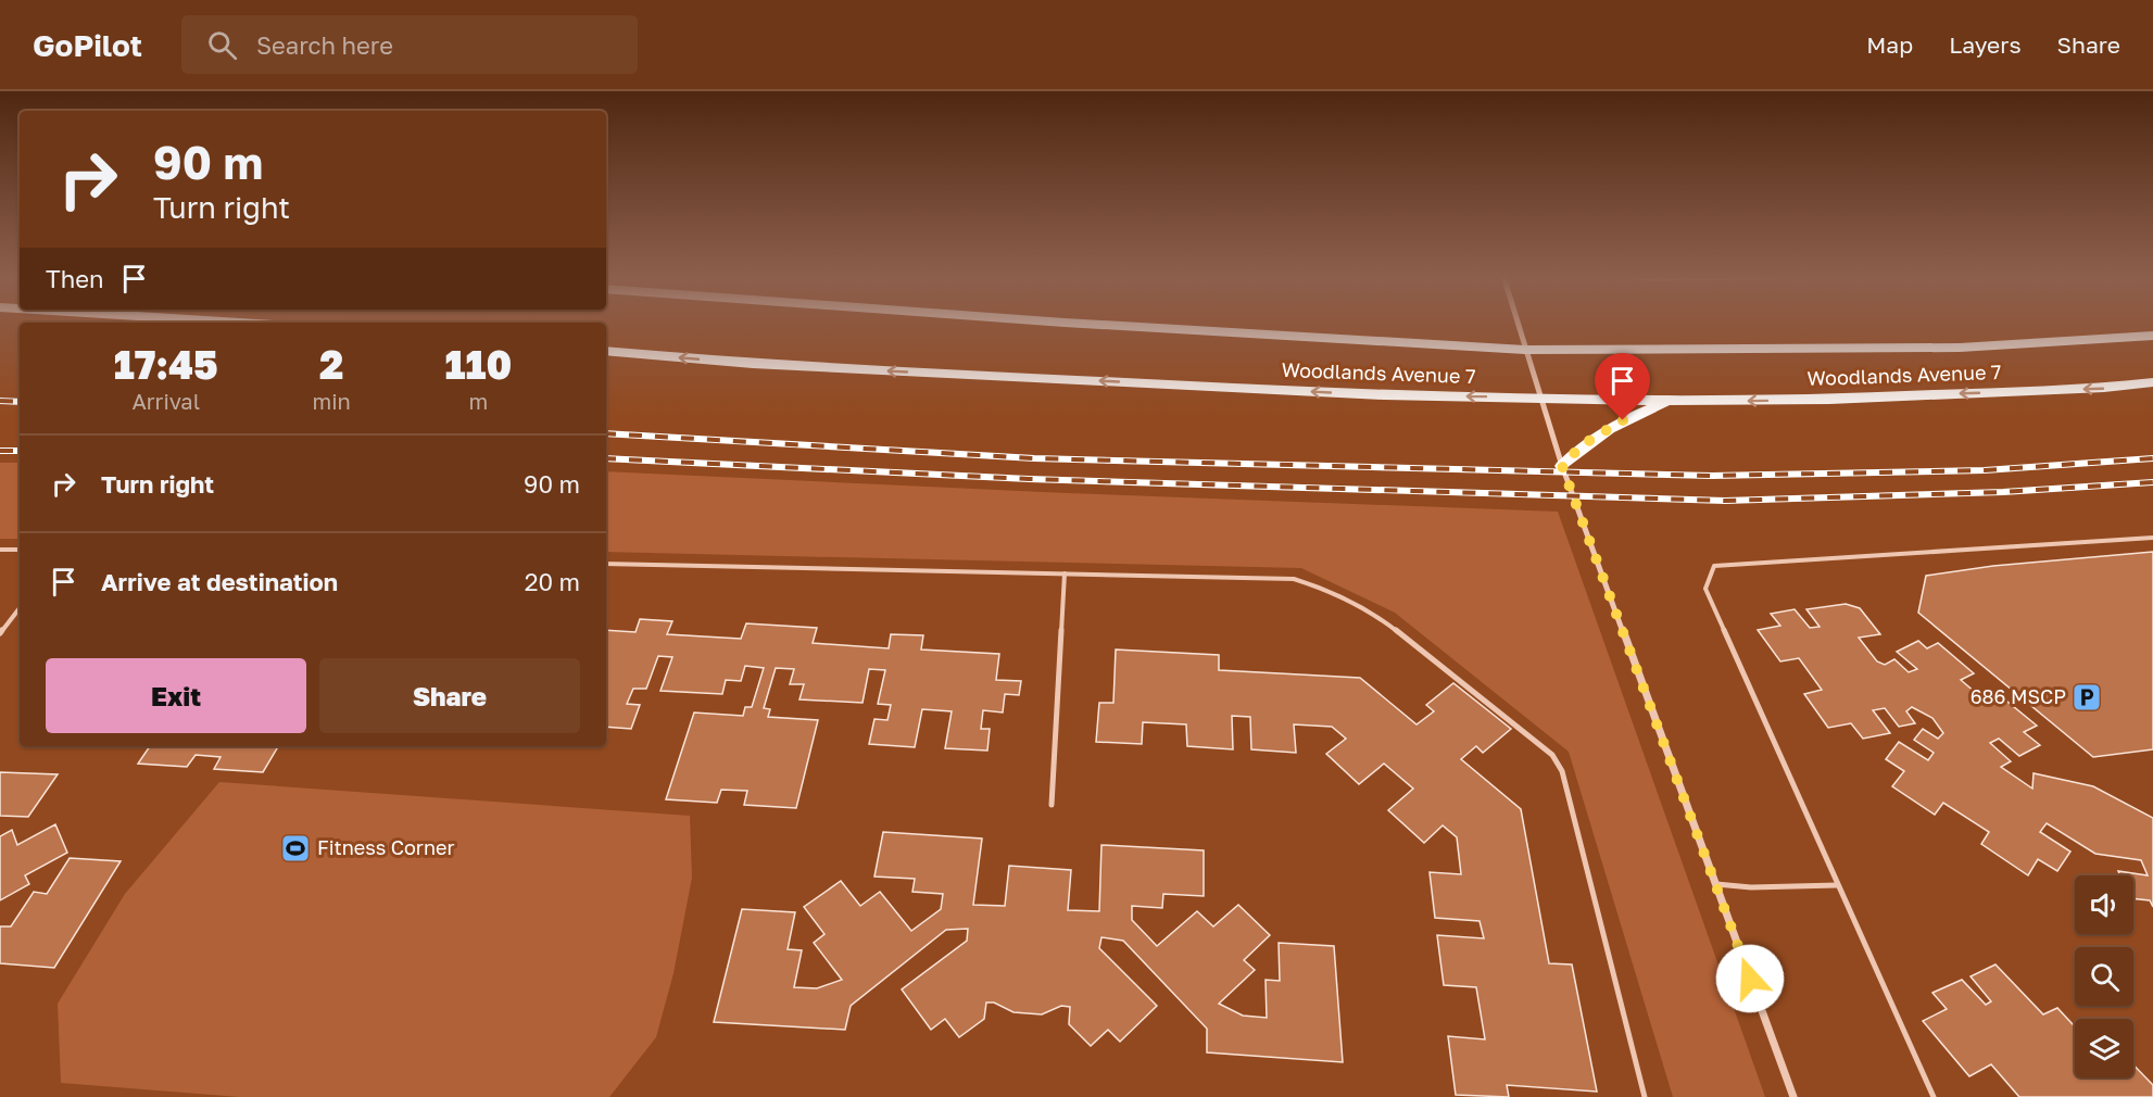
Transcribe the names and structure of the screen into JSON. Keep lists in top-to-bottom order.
{
  "streets": {
    "main road": ["Woodlands Avenue 7"]
  },
  "places": {
    "parking": ["686 MSCP"],
    "sports": ["Fitness Corner"]
  },
  "page": {
    "header": "GoPilot",
    "search": "Search here",
    "nav": ["Map", "Layers", "Share"],
    "turn": ["90 m", "Turn right"],
    "then": "Then",
    "eta": [
      "17:45",
      "Arrival",
      "2",
      "min",
      "110",
      "m"
    ],
    "list": [
      {
        "name": "Turn right",
        "value": "90 m"
      },
      {
        "name": "Arrive at destination",
        "value": "20 m"
      }
    ],
    "buttons": ["Exit", "Share"]
  }
}
